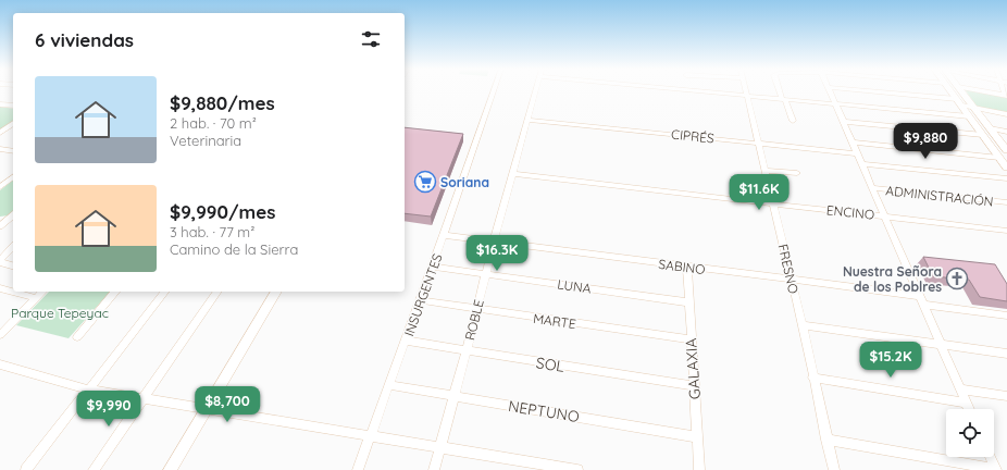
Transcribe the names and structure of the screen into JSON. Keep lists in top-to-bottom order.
{
  "streets": {
    "street": [
      "CIPRÉS",
      "ADMINISTRACIÓN",
      "ENCINO",
      "SABINO",
      "FRESNO",
      "LUNA",
      "INSURGENTES",
      "ROBLE",
      "MARTE",
      "SOL",
      "GALAXIA",
      "NEPTUNO"
    ]
  },
  "crossings": [
    ["CIPRÉS", "FRESNO"],
    ["CIPRÉS", "ROBLE"],
    ["ENCINO", "FRESNO"],
    ["ENCINO", "ROBLE"],
    ["SABINO", "FRESNO"],
    ["SABINO", "INSURGENTES"],
    ["SABINO", "ROBLE"],
    ["SABINO", "GALAXIA"],
    ["LUNA", "INSURGENTES"],
    ["LUNA", "ROBLE"],
    ["LUNA", "GALAXIA"],
    ["INSURGENTES", "MARTE"],
    ["INSURGENTES", "SOL"],
    ["INSURGENTES", "NEPTUNO"],
    ["ROBLE", "MARTE"],
    ["ROBLE", "SOL"],
    ["ROBLE", "NEPTUNO"],
    ["MARTE", "GALAXIA"],
    ["SOL", "GALAXIA"],
    ["GALAXIA", "NEPTUNO"]
  ],
  "parks": ["Parque Tepeyac"],
  "places": {
    "supermarket": ["Soriana"],
    "church": ["Nuestra Señora de los Poblres"]
  },
  "page": {
    "heading": "6 viviendas",
    "list": [
      {
        "name": "$9,880/mes",
        "note": "2 hab. · 70 m² · Veterinaria"
      },
      {
        "name": "$9,990/mes",
        "note": "3 hab. · 77 m² · Camino de la Sierra"
      }
    ],
    "price": [
      "$9,880",
      "$11.6K",
      "$16.3K",
      "$15.2K",
      "$8,700",
      "$9,990"
    ]
  }
}
